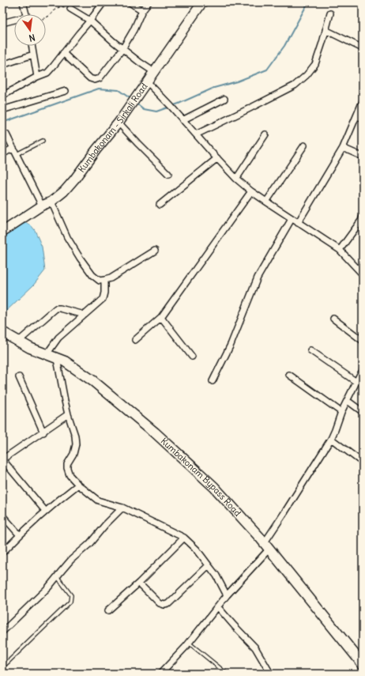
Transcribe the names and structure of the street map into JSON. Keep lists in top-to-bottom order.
{
  "streets": {
    "highway": ["Kumbakonam Bypass Road"],
    "main road": ["Kumbakonam - Sirkali Road"]
  },
  "north": "bottom"
}
